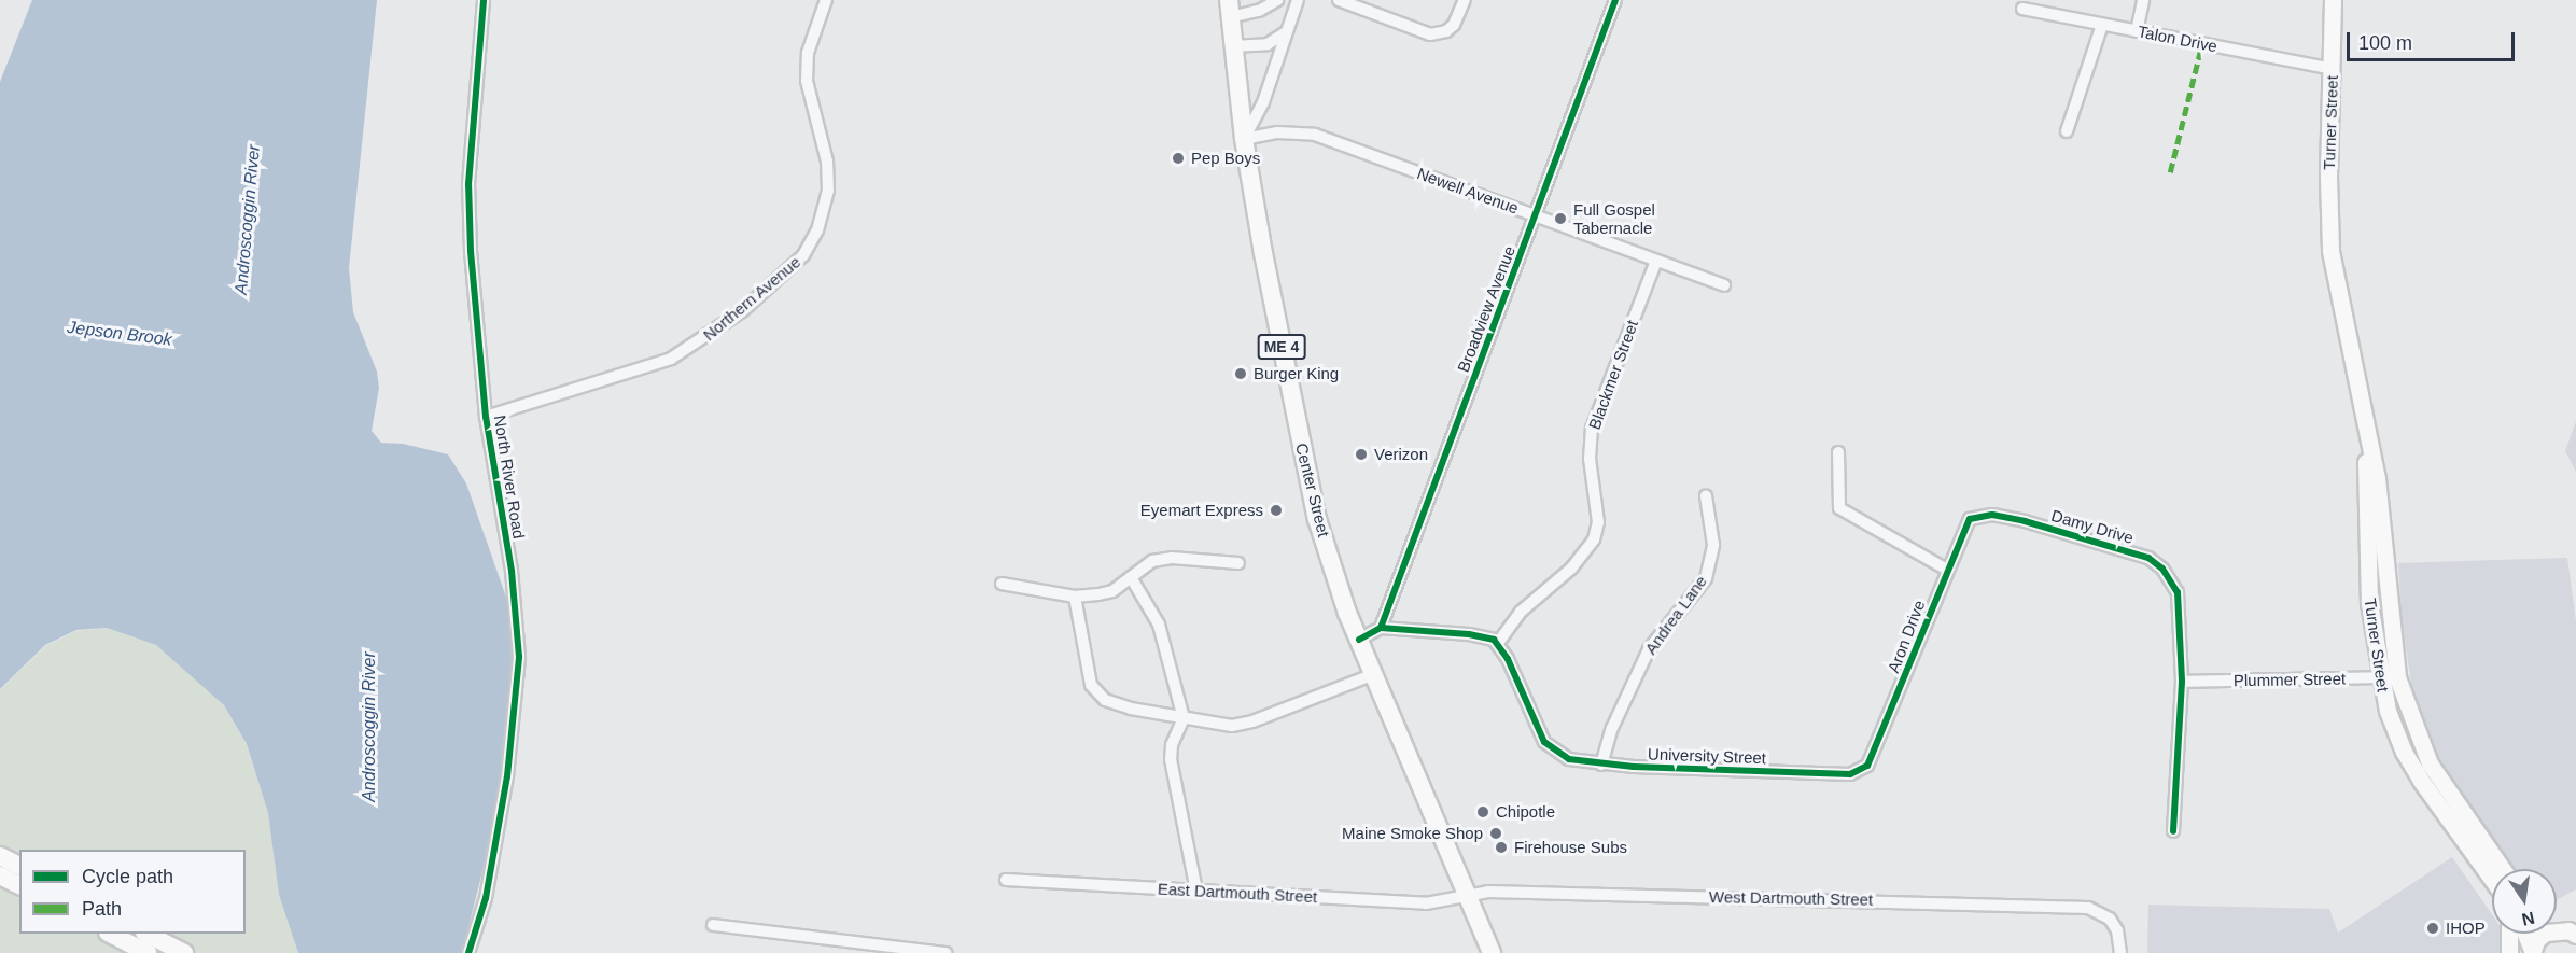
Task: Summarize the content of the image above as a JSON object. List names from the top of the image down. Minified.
{"streets":{"main road":["Turner Street","ME 4","Center Street"],"street":["Talon Drive","Newell Avenue","Northern Avenue","Broadview Avenue","Blackmer Street","North River Road","Damy Drive","Andrea Lane","Aron Drive","Plummer Street","University Street","East Dartmouth Street","West Dartmouth Street"]},"crossings":[["Talon Drive","Turner Street"],["Turner Street","Plummer Street"],["Newell Avenue","Broadview Avenue"],["Newell Avenue","Blackmer Street"],["Newell Avenue","Center Street"],["Northern Avenue","North River Road"],["Blackmer Street","University Street"],["Center Street","East Dartmouth Street"],["Center Street","West Dartmouth Street"],["Damy Drive","Aron Drive"],["Damy Drive","Plummer Street"],["Andrea Lane","University Street"],["Aron Drive","University Street"],["East Dartmouth Street","West Dartmouth Street"]],"water":["Androscoggin River","Jepson Brook"],"places":["Pep Boys","Full Gospel Tabernacle","Burger King","Verizon","Eyemart Express","Chipotle","Maine Smoke Shop","Firehouse Subs","IHOP"],"legend":["Cycle path","Path"],"scale_bar":"100 m","north":"bottom"}
